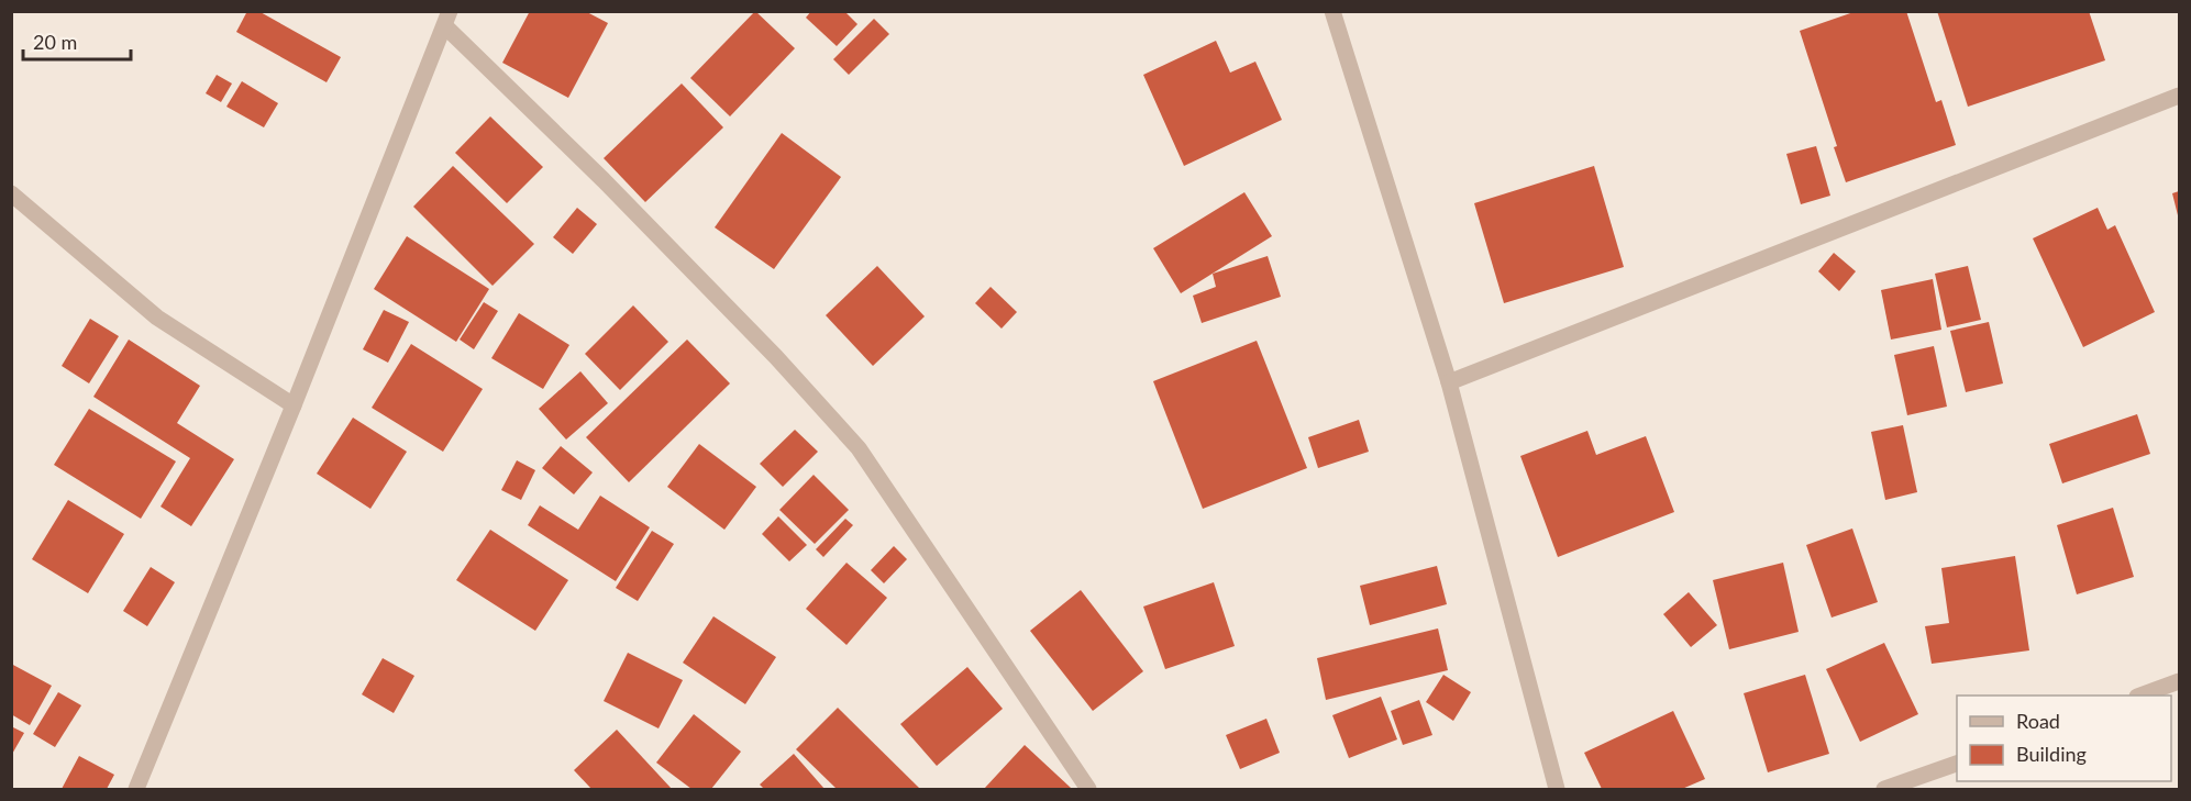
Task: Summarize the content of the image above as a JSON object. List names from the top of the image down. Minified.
{"legend":["Road","Building"],"scale_bar":"20 m"}
